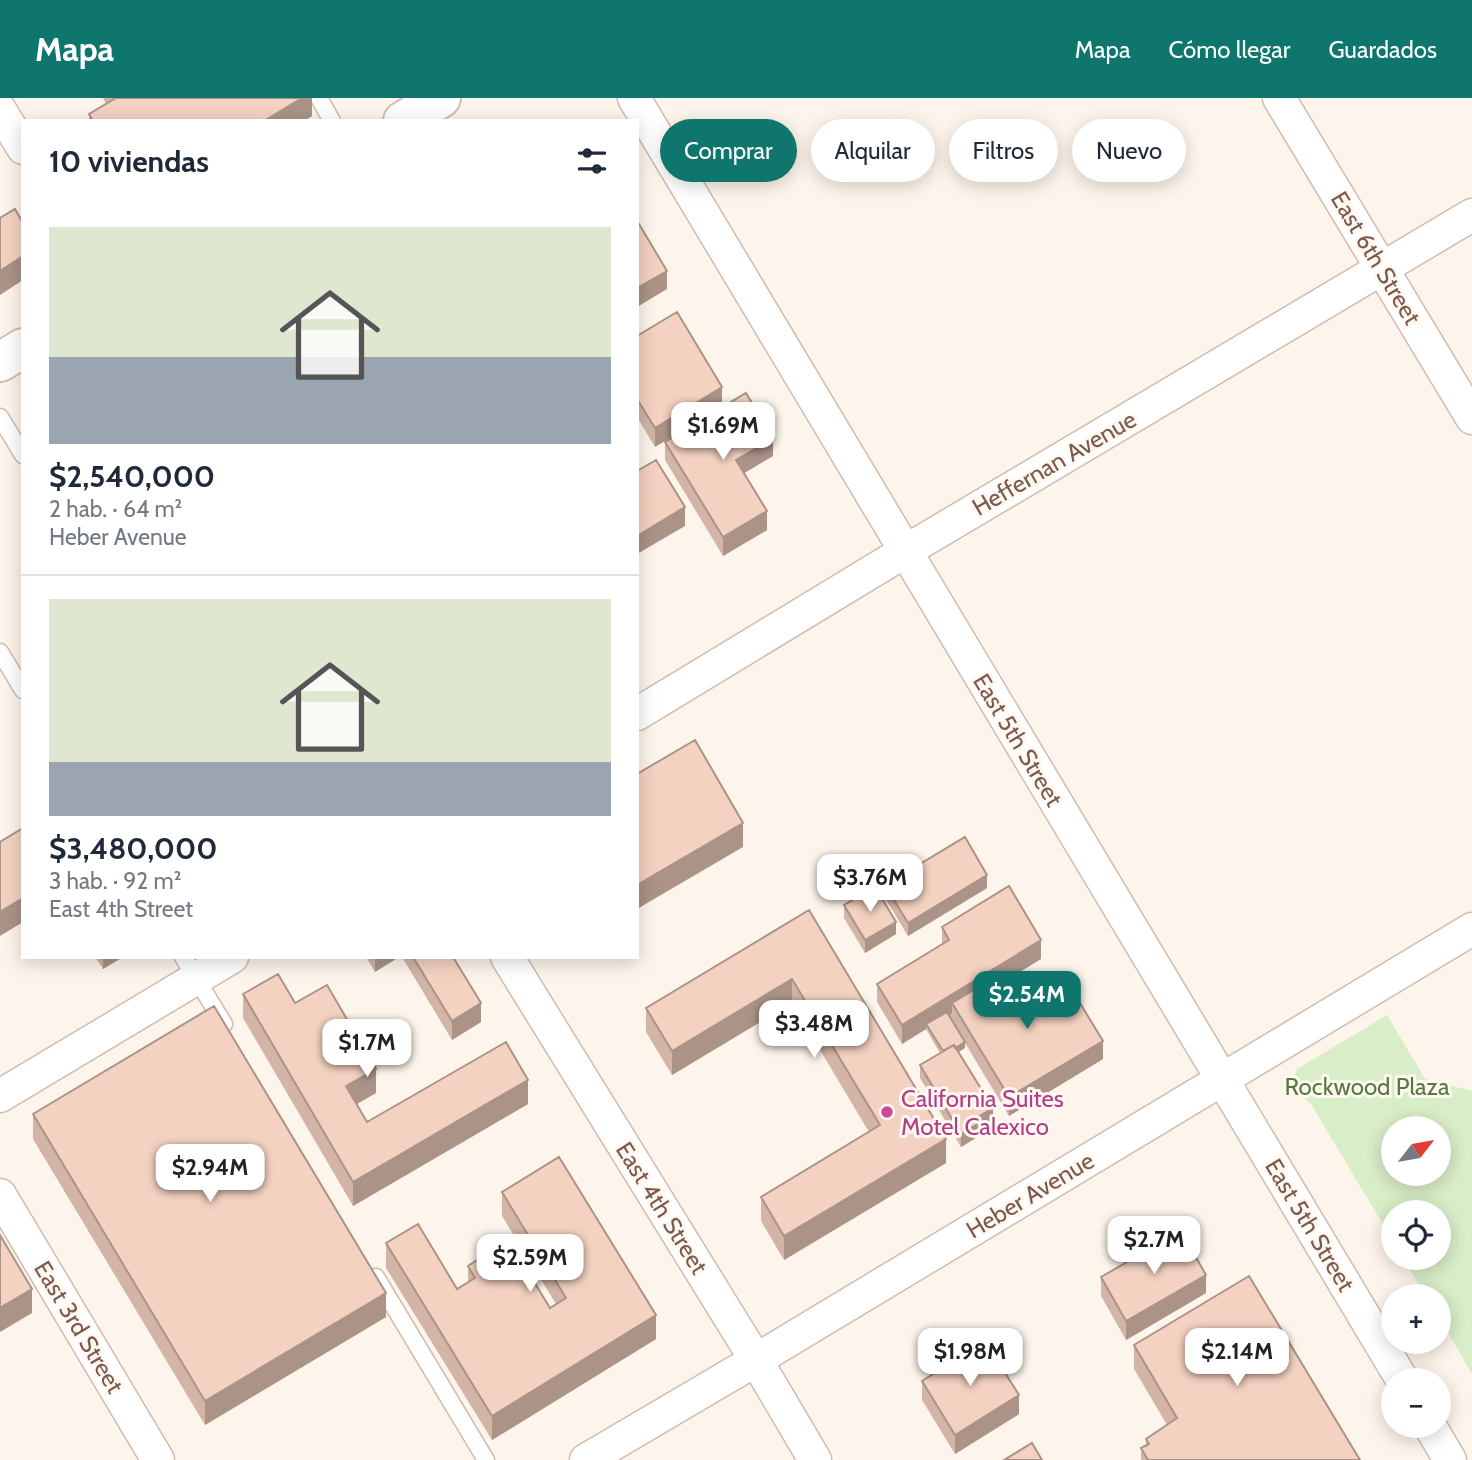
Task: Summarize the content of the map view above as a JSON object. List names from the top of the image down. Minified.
{"streets":{"street":["East 6th Street","Heffernan Avenue","East 5th Street","Heber Avenue","East 4th Street","East 3rd Street"]},"crossings":[["East 6th Street","Heffernan Avenue"],["Heffernan Avenue","East 5th Street"],["East 5th Street","Heber Avenue"],["Heber Avenue","East 4th Street"]],"parks":["Rockwood Plaza"],"places":["California Suites Motel Calexico"],"north":"top right","page":{"header":"Mapa","nav":["Mapa","Cómo llegar","Guardados"],"chip":["Comprar","Alquilar","Filtros","Nuevo"],"heading":"10 viviendas","list":[{"name":"$2,540,000","note":"2 hab. · 64 m² · Heber Avenue"},{"name":"$3,480,000","note":"3 hab. · 92 m² · East 4th Street"}],"price":["$1.69M","$3.76M","$2.54M","$3.48M","$1.7M","$2.94M","$2.7M","$2.59M","$1.98M","$2.14M"],"map_buttons":["+","−"]}}
